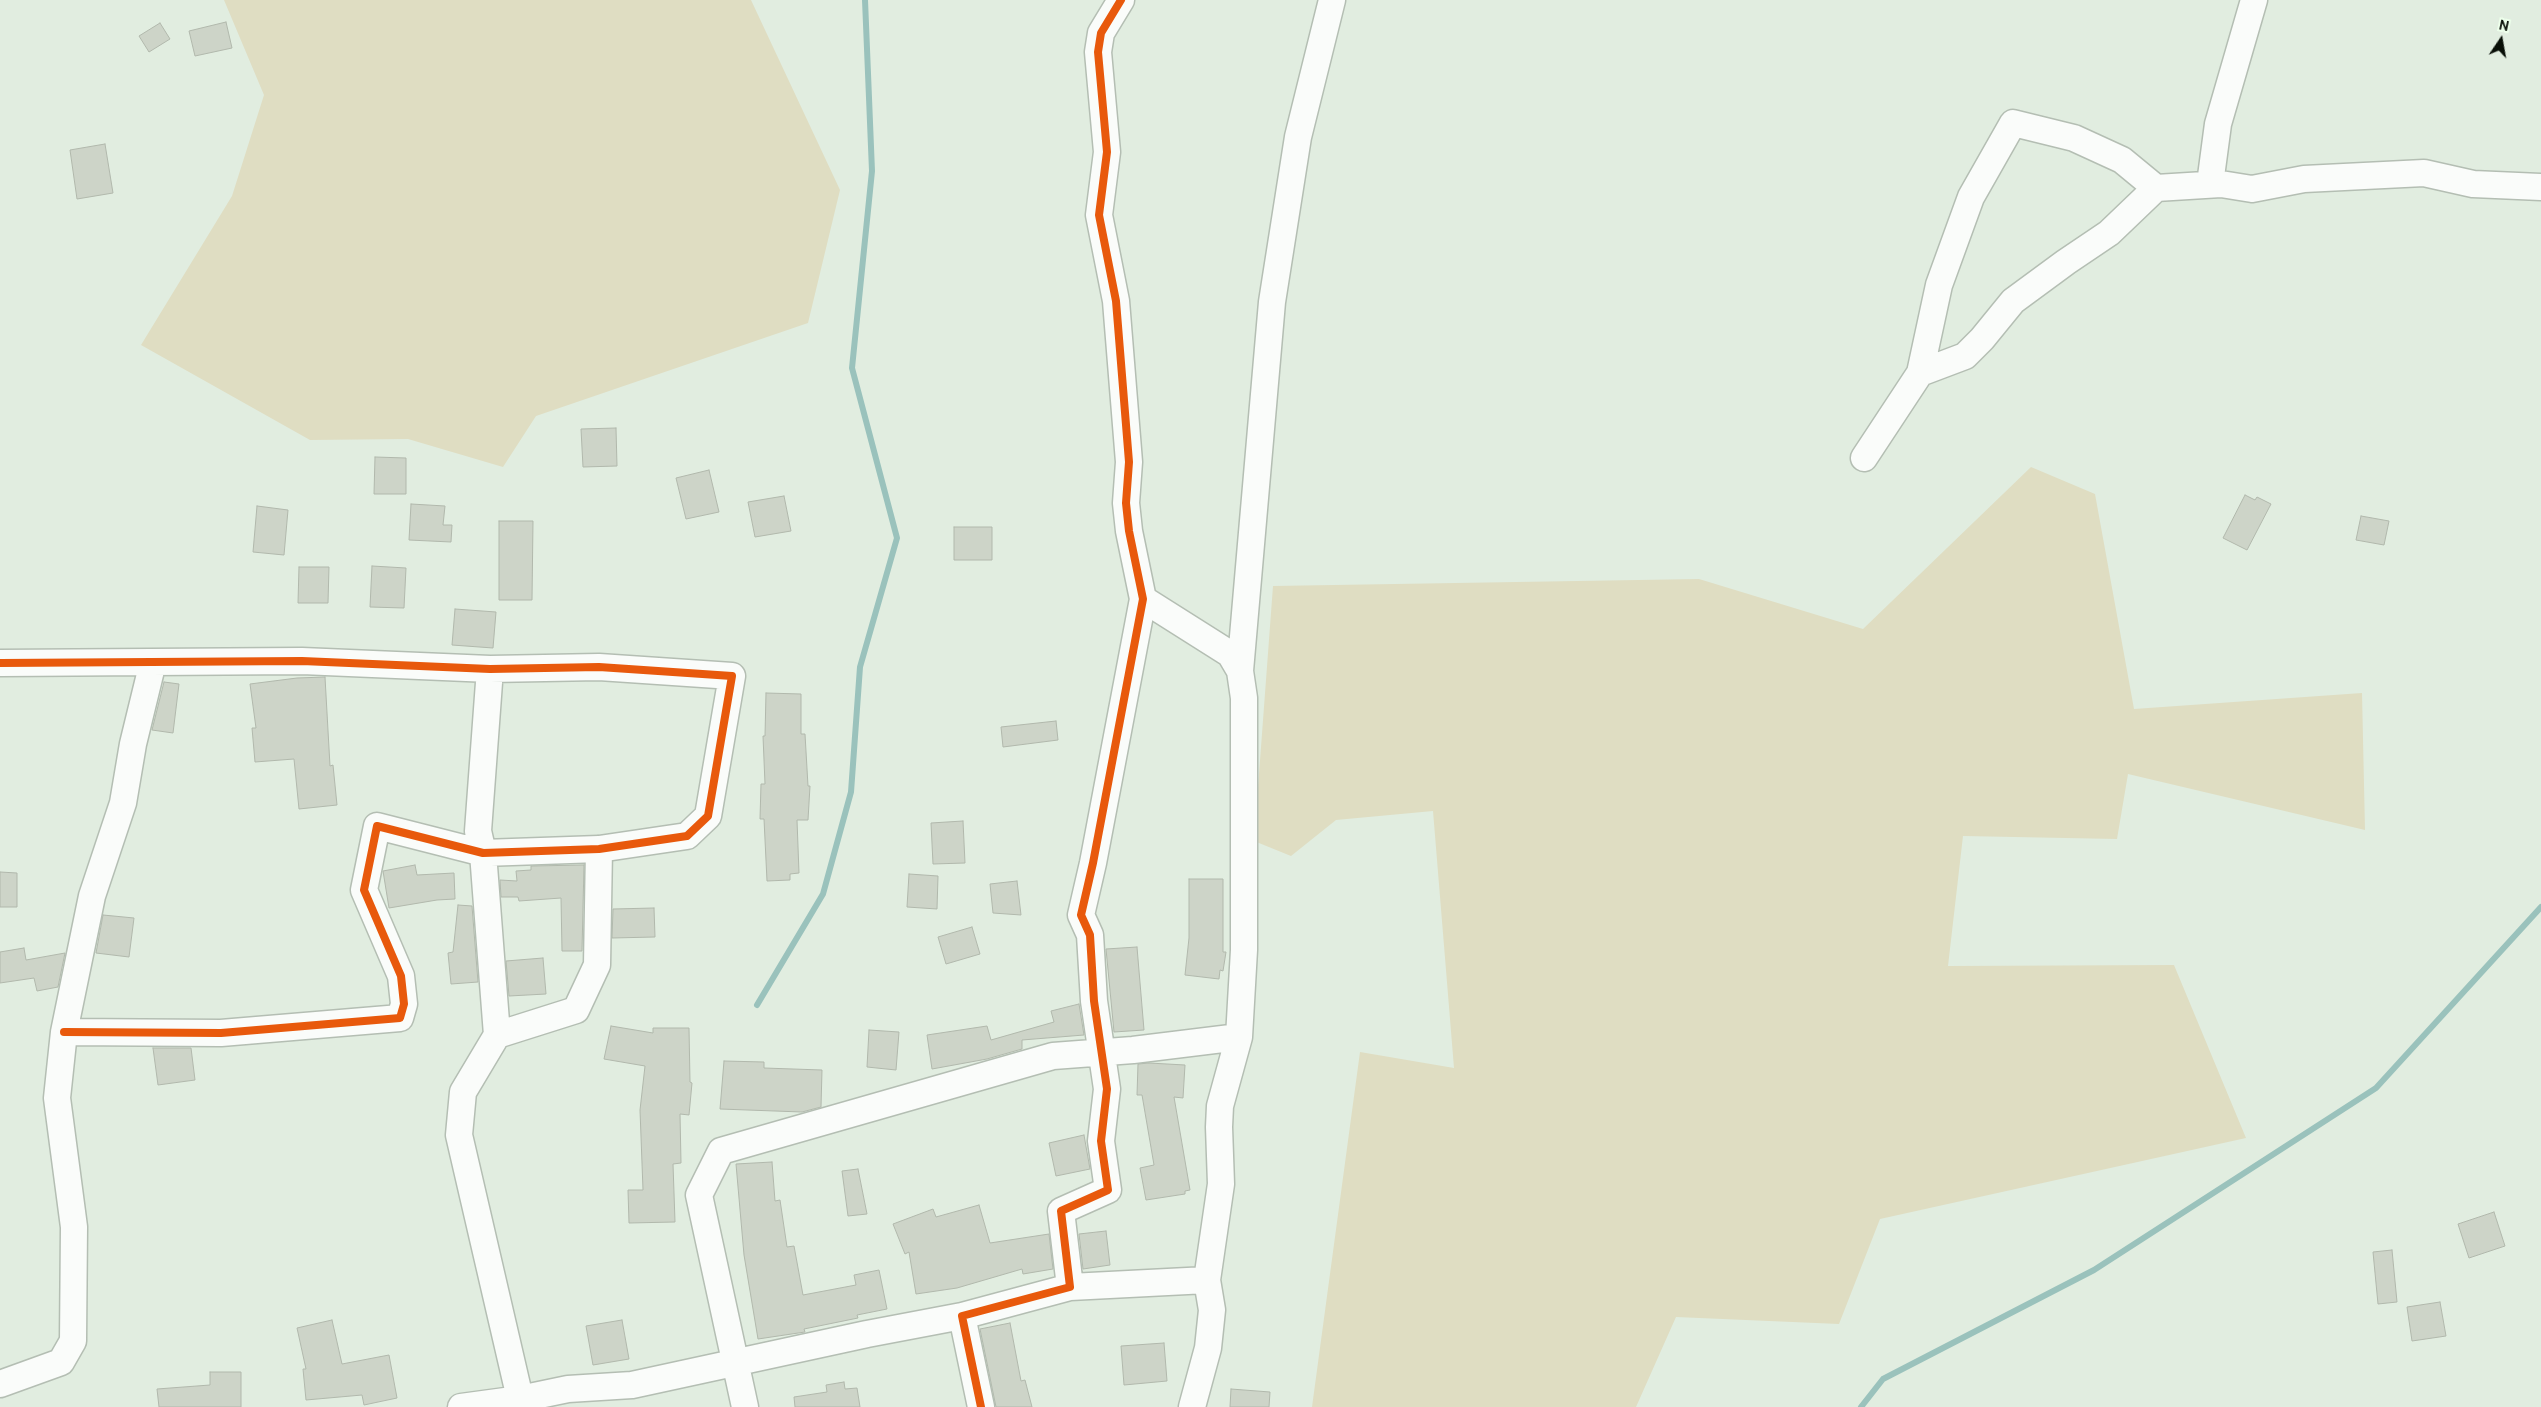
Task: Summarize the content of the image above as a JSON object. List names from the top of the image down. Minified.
{"north":"top"}
